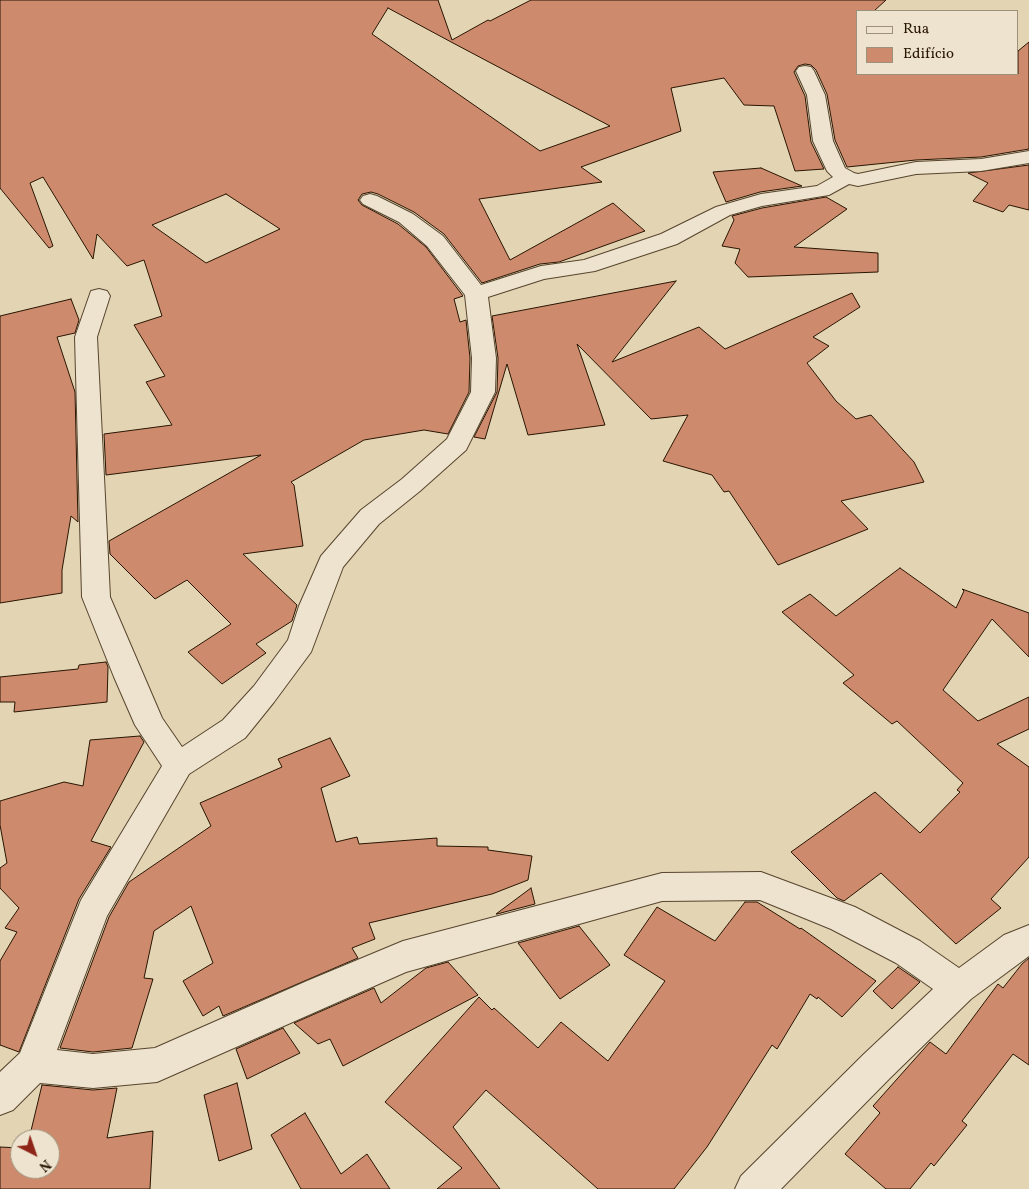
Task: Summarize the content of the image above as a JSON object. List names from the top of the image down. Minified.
{"legend":["Rua","Edifício"],"north":"bottom right"}
